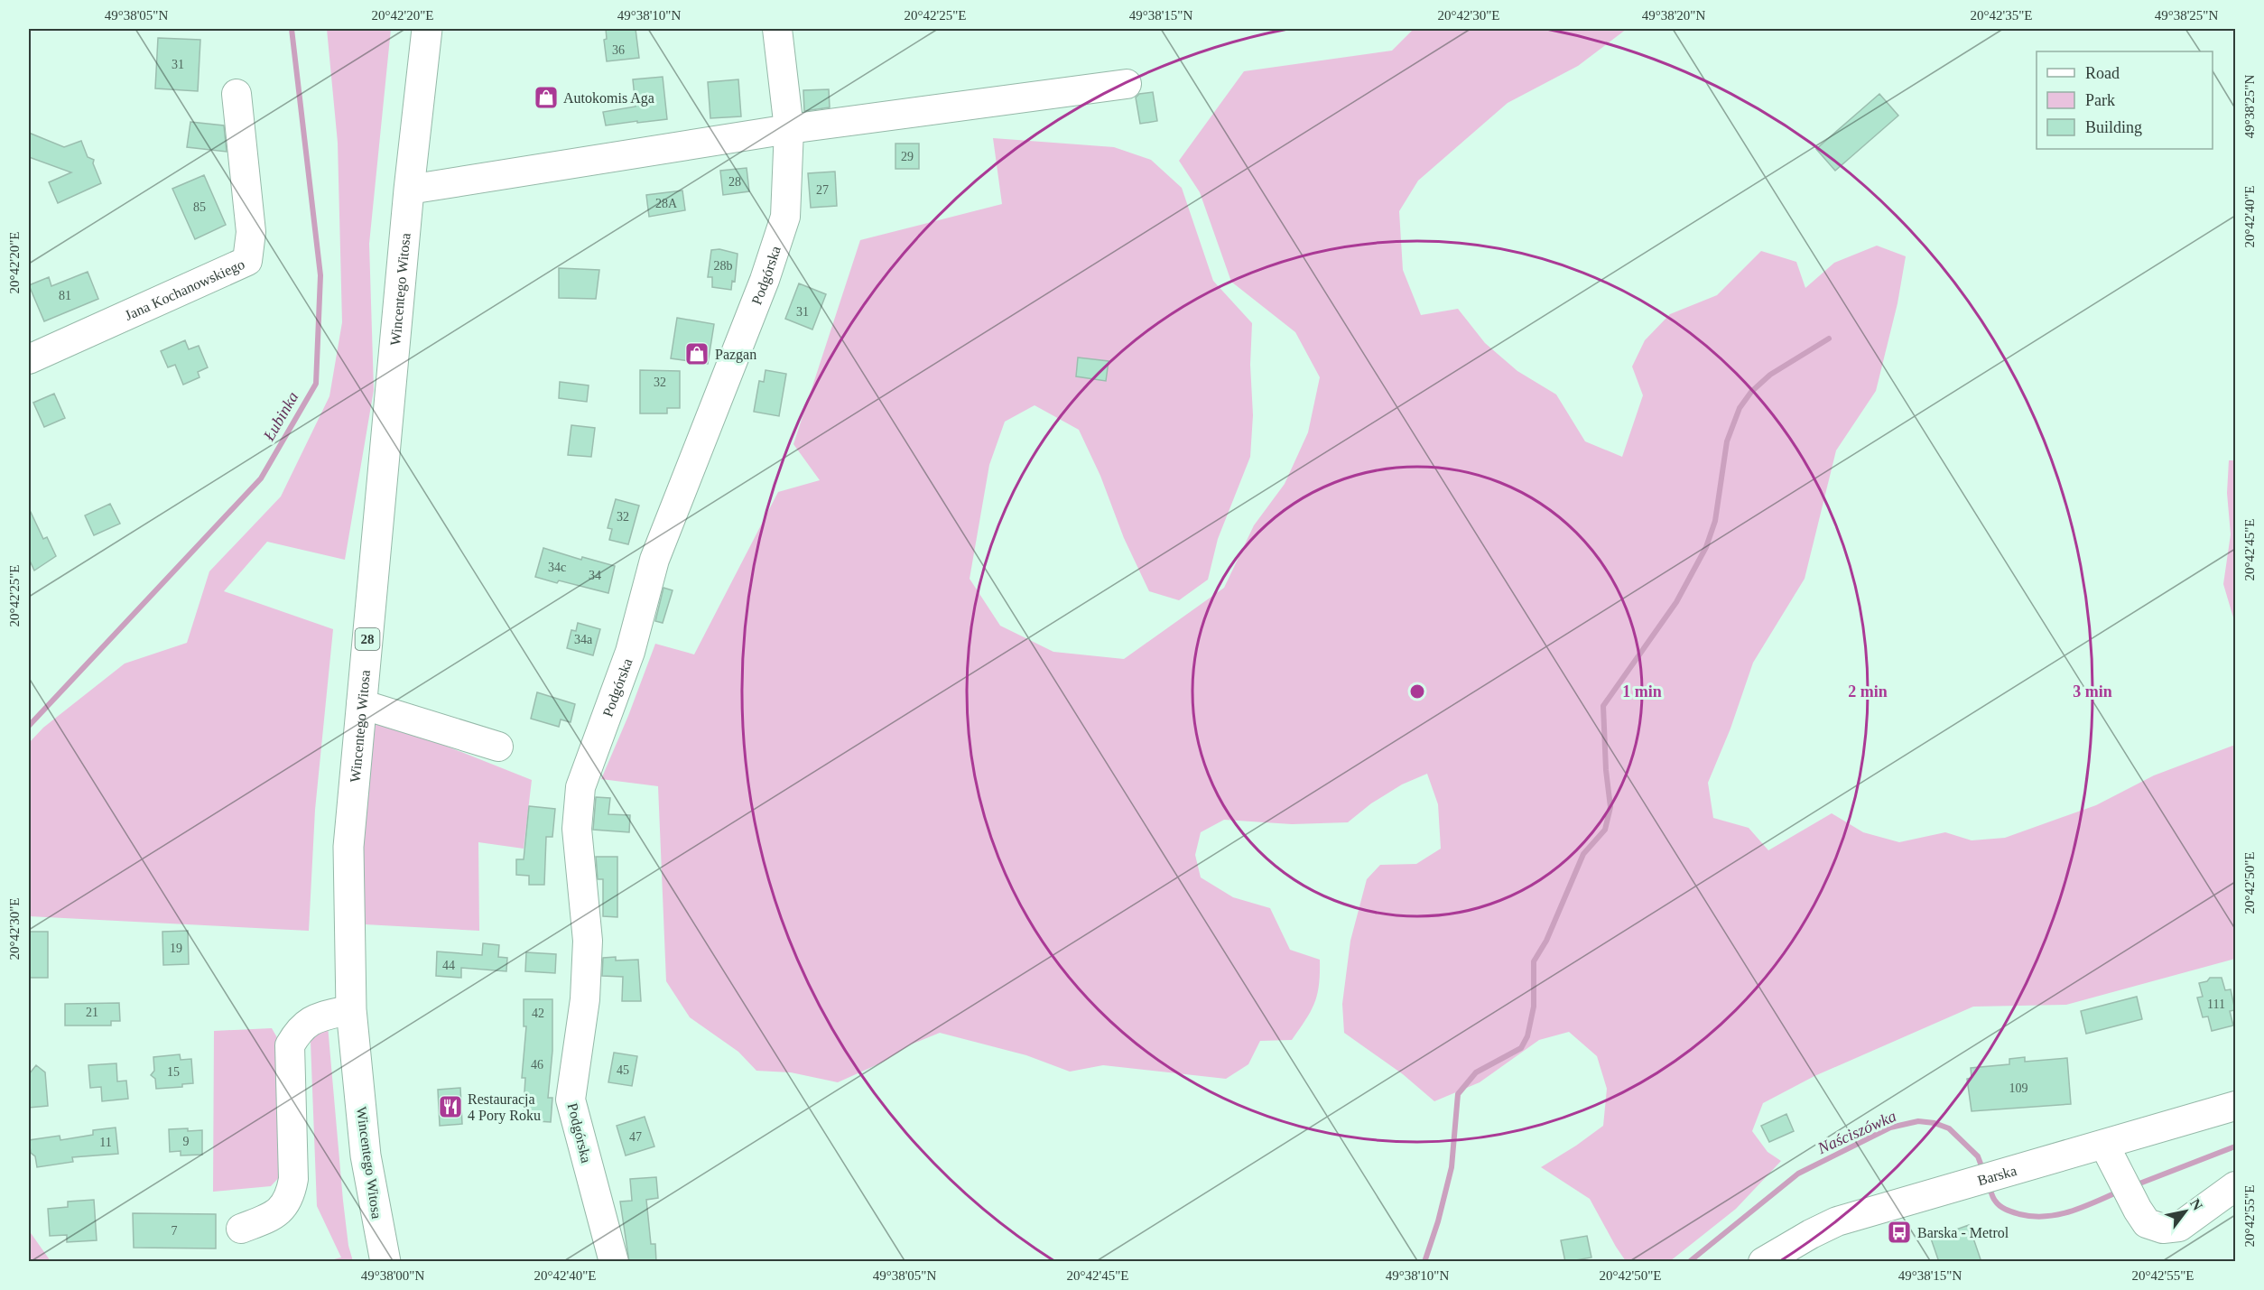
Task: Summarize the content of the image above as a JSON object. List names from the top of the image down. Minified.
{"streets":{"main road":["Wincentego Witosa","28"],"street":["Podgórska","Jana Kochanowskiego","Barska"]},"water":["Łubinka","Naściszówka"],"places":{"shop":["Autokomis Aga","Pazgan"],"restaurant":["Restauracja 4 Pory Roku"],"bus stop":["Barska - Metrol"]},"house_numbers":["36","31","29","28","27","28A","85","28b","81","31","32","32","34c","34","34a","19","44","111","21","42","46","45","15","109","47","9","11","7"],"legend":["Road","Park","Building"],"north":"top right","coordinates":["49°38'05\"N","20°42'20\"E","49°38'10\"N","20°42'25\"E","49°38'15\"N","20°42'30\"E","49°38'20\"N","20°42'35\"E","49°38'25\"N","20°42'40\"E","20°42'45\"E","20°42'50\"E","20°42'55\"E","49°38'00\"N"],"rings":["1 min","2 min","3 min"]}
